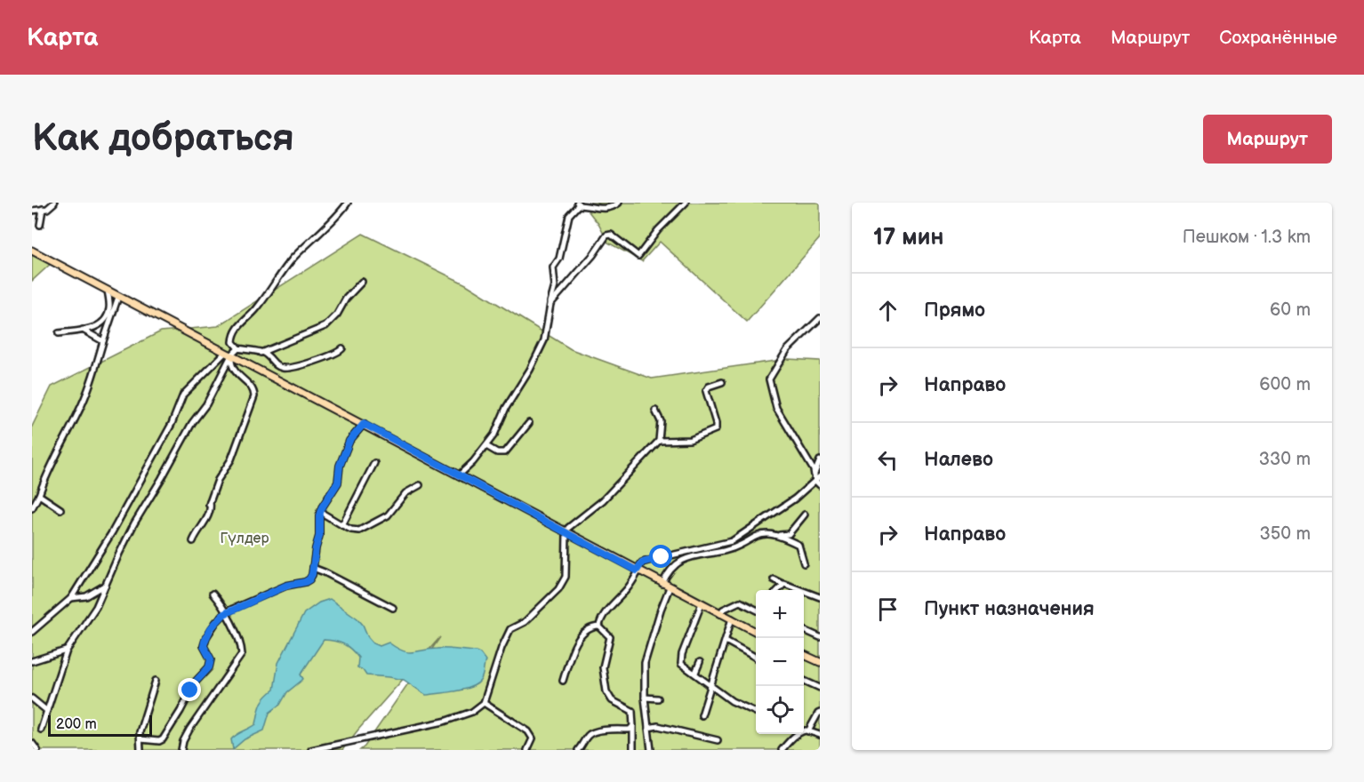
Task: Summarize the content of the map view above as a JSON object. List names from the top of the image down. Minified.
{"parks":["Гүлдер"],"scale_bar":"200 m","page":{"header":"Карта","nav":["Карта","Маршрут","Сохранённые"],"buttons":"Маршрут","title":"Как добраться","heading":["17 мин","Пешком · 1.3 km"],"list":[["Прямо","60 m"],["Направо","600 m"],["Налево","330 m"],["Направо","350 m"],"Пункт назначения"],"map_buttons":["+","−"],"scale":"200 m"}}
